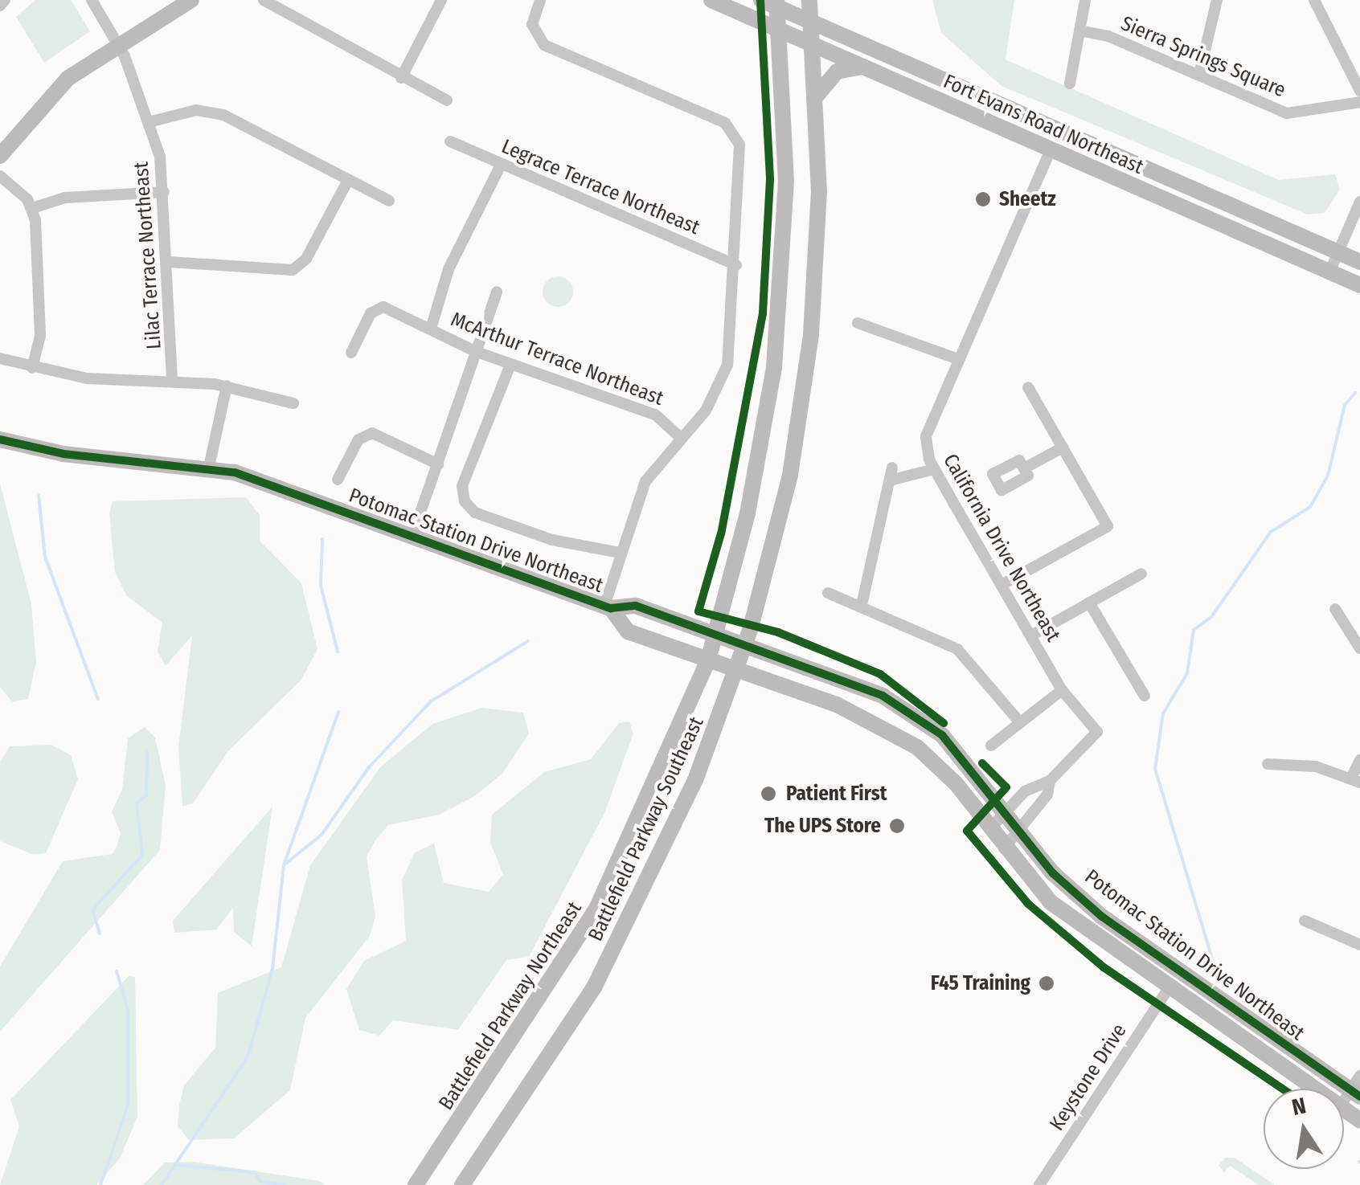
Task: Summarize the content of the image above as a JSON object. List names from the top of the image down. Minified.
{"streets":{"main road":["Fort Evans Road Northeast","Potomac Station Drive Northeast","Battlefield Parkway Southeast","Battlefield Parkway Northeast"],"street":["Sierra Springs Square","Legrace Terrace Northeast","Lilac Terrace Northeast","McArthur Terrace Northeast","California Drive Northeast","Keystone Drive"]},"crossings":[["Fort Evans Road Northeast","California Drive Northeast"],["Fort Evans Road Northeast","Battlefield Parkway Southeast"],["Fort Evans Road Northeast","Battlefield Parkway Northeast"],["Potomac Station Drive Northeast","Battlefield Parkway Southeast"],["Potomac Station Drive Northeast","Battlefield Parkway Northeast"],["Potomac Station Drive Northeast","Keystone Drive"]],"places":["Sheetz","Patient First","The UPS Store","F45 Training"],"north":"top"}
